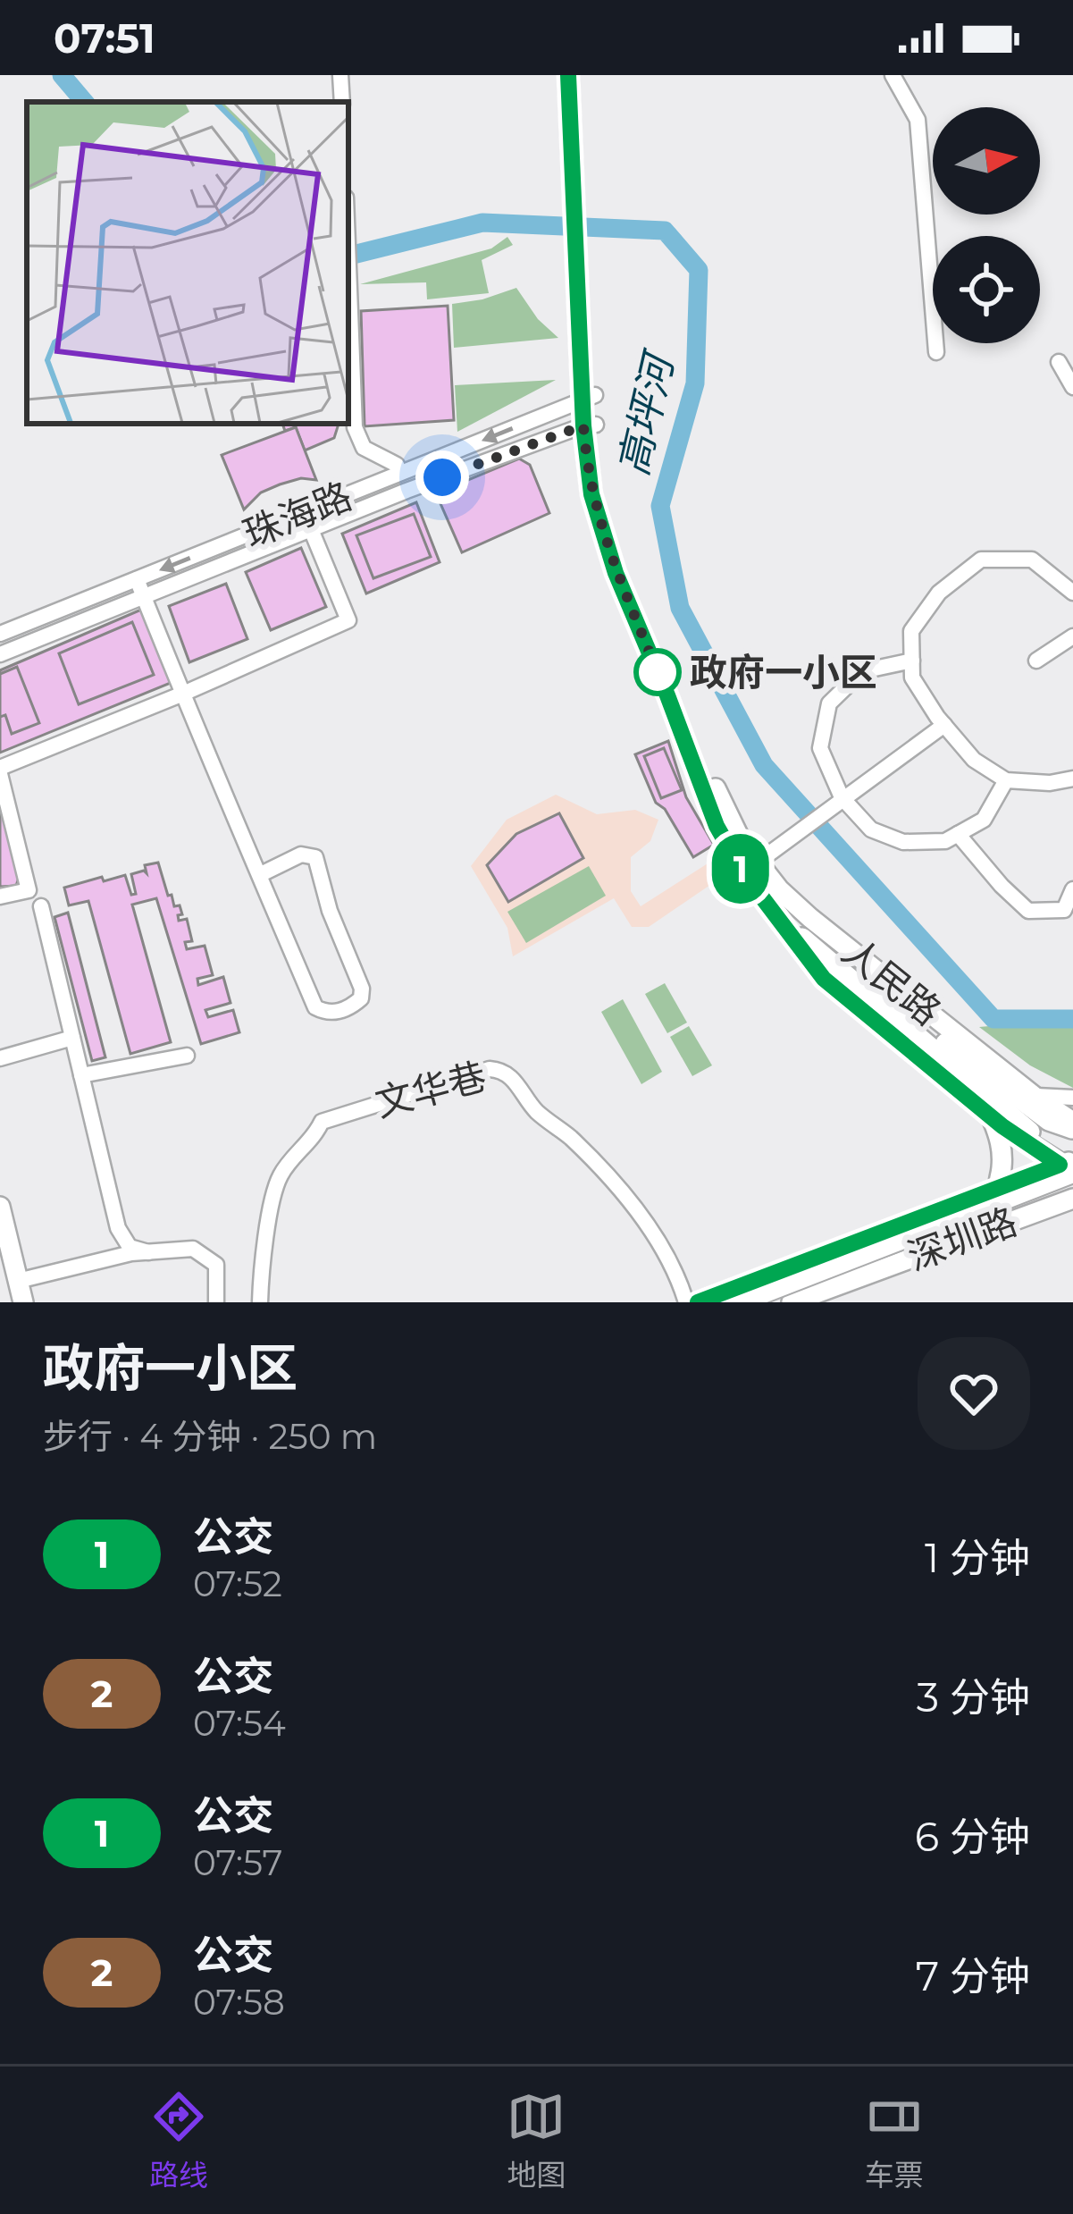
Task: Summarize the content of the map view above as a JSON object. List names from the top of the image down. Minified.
{"streets":{"main road":["人民路","深圳路"],"street":["珠海路","文华巷"]},"crossings":[["珠海路","人民路"],["人民路","深圳路"]],"water":["高坪河"],"places":["政府一小区"],"lines":["bus line 1"],"north":"right","page":{"status":"07:51","on_map":"1","heading":["政府一小区","步行 · 4 分钟 · 250 m"],"list":[{"mark":"1","name":"公交","note":"07:52","value":"1 分钟"},{"mark":"2","name":"公交","note":"07:54","value":"3 分钟"},{"mark":"1","name":"公交","note":"07:57","value":"6 分钟"},{"mark":"2","name":"公交","note":"07:58","value":"7 分钟"}],"tabs":["路线","地图","车票"]}}
